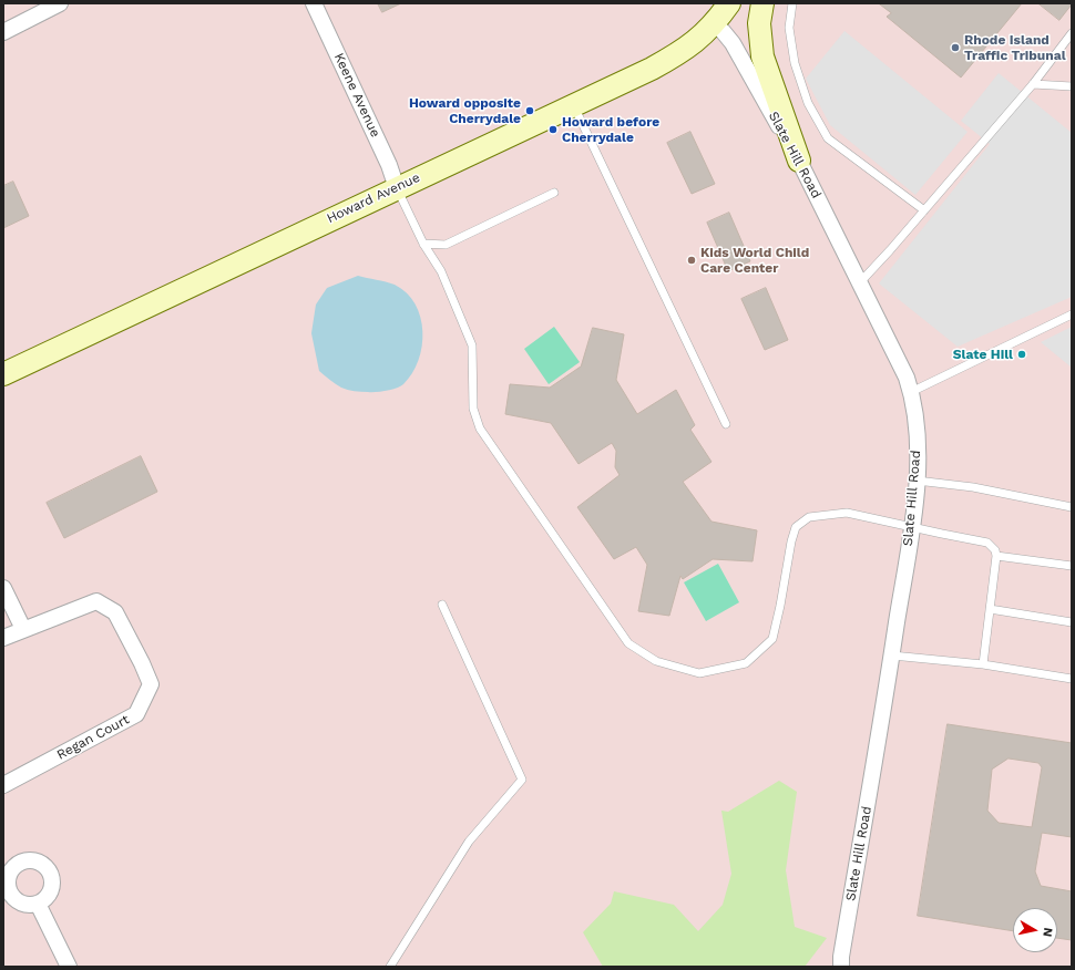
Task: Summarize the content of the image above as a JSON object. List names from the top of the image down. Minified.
{"streets":{"street":["Keene Avenue","Slate Hill Road","Howard Avenue","Regan Court"]},"crossings":[["Keene Avenue","Howard Avenue"],["Slate Hill Road","Howard Avenue"]],"places":["Rhode Island Traffic Tribunal","Howard opposite Cherrydale","Howard before Cherrydale","Kids World Child Care Center","Slate Hill"],"north":"right"}
